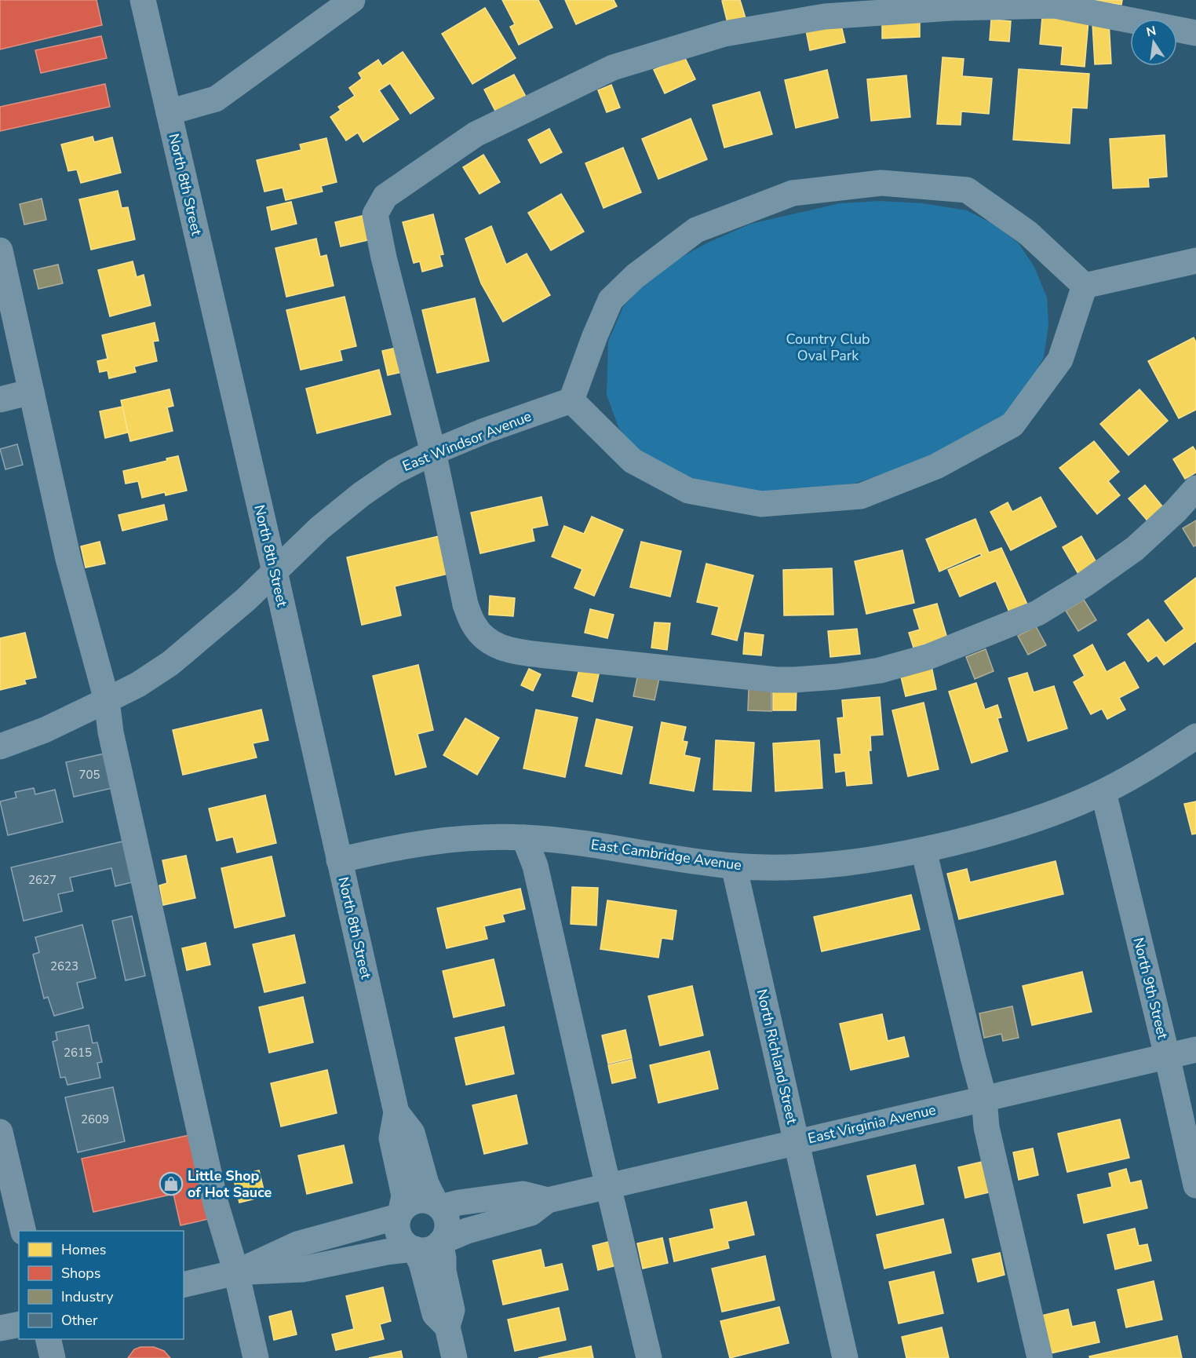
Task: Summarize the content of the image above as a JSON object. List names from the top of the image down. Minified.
{"streets":{"street":["North 8th Street","East Windsor Avenue","East Cambridge Avenue","North 9th Street","North Richland Street","East Virginia Avenue"]},"crossings":[["North 8th Street","East Windsor Avenue"],["North 8th Street","East Cambridge Avenue"],["North 8th Street","East Virginia Avenue"],["East Cambridge Avenue","North 9th Street"],["East Cambridge Avenue","North Richland Street"],["North 9th Street","East Virginia Avenue"],["North Richland Street","East Virginia Avenue"]],"parks":["Country Club Oval Park"],"places":{"shop":["Little Shop of Hot Sauce"]},"house_numbers":["705","2627","2623","2615","2609"],"legend":["Homes","Shops","Industry","Other"],"north":"top"}
